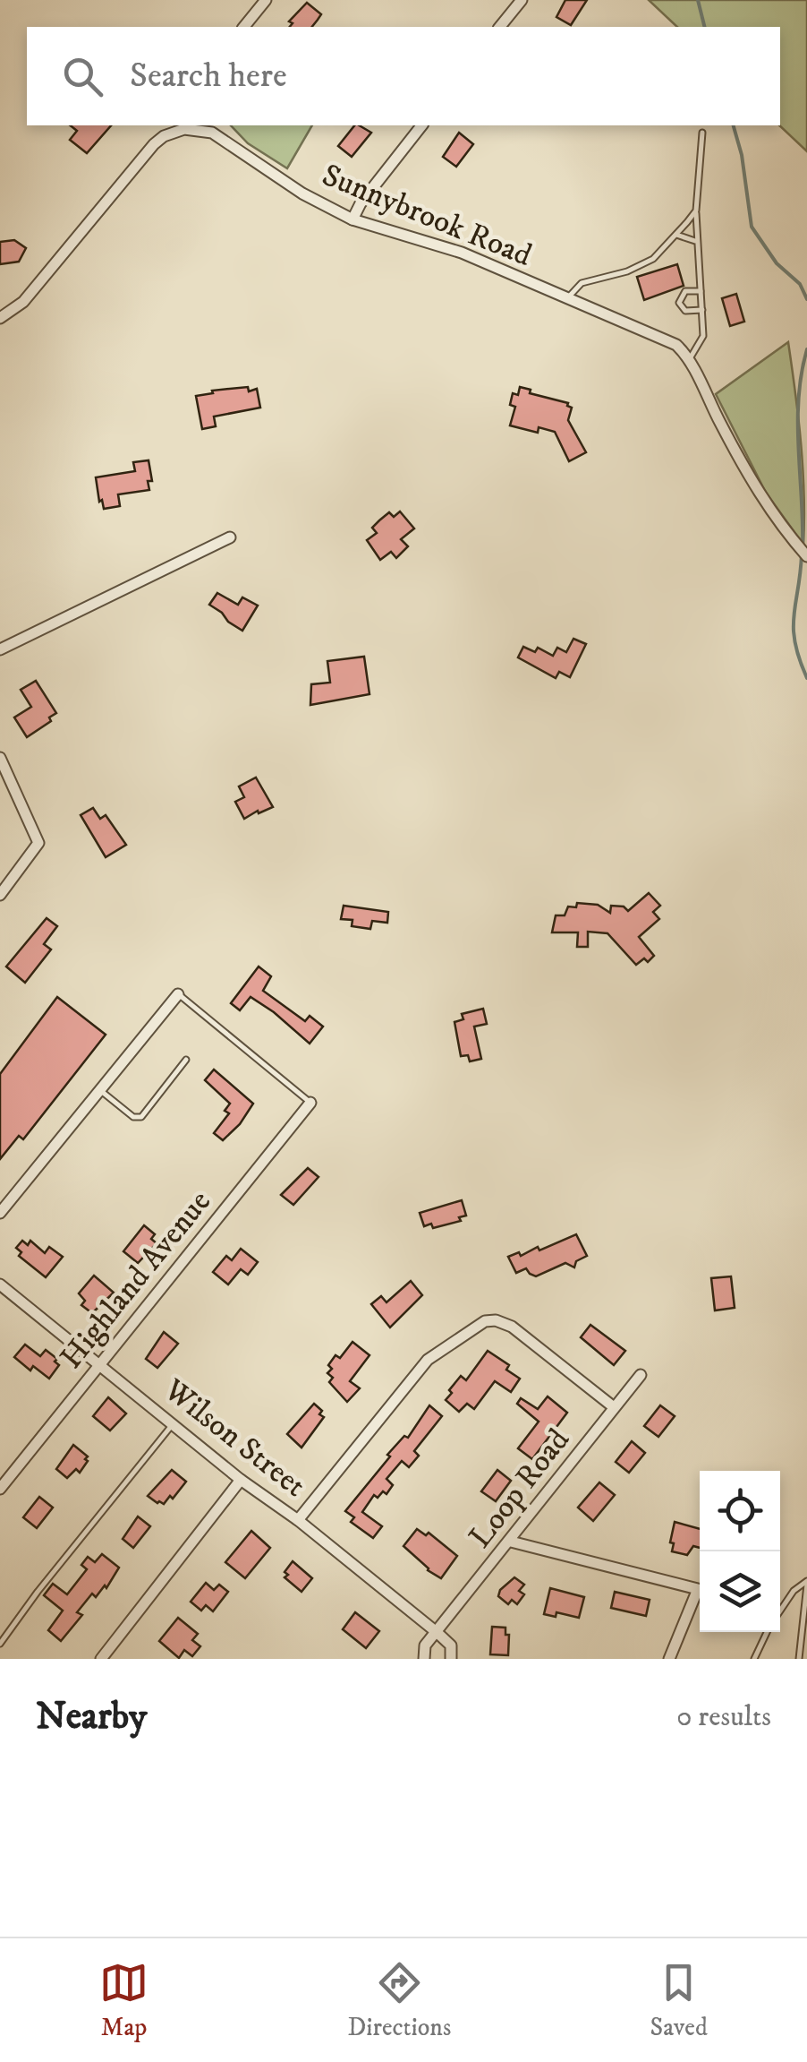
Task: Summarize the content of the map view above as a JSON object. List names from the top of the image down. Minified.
{"streets":{"street":["Sunnybrook Road","Highland Avenue","Wilson Street","Loop Road"]},"crossings":[["Highland Avenue","Wilson Street"],["Wilson Street","Loop Road"]],"page":{"search":"Search here","heading":["Nearby","0 results"],"nav":["Map","Directions","Saved"]}}
